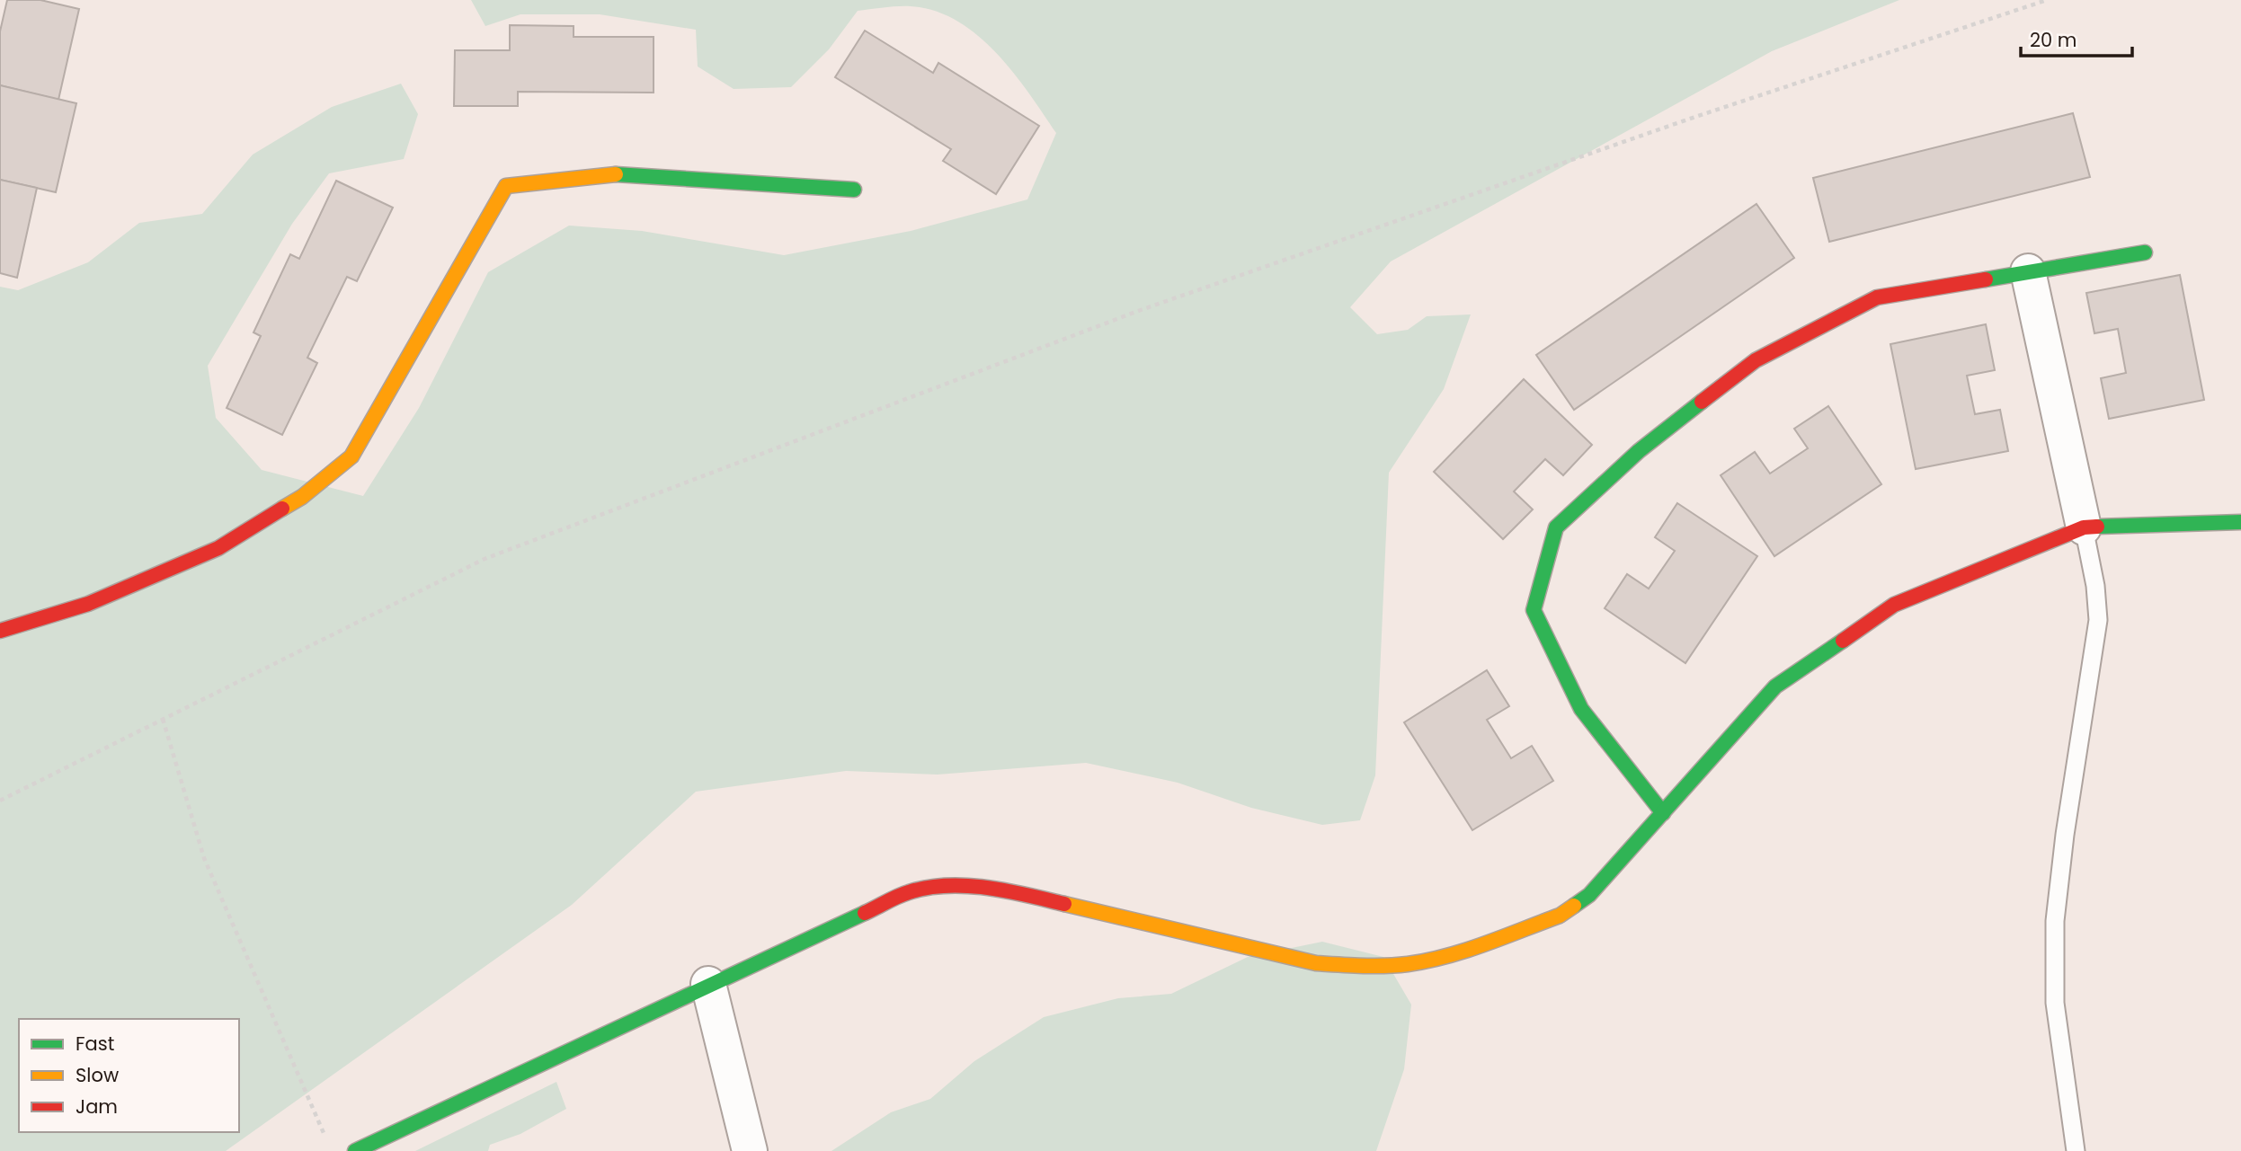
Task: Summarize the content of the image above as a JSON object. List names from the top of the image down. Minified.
{"legend":["Fast","Slow","Jam"],"scale_bar":"20 m"}
